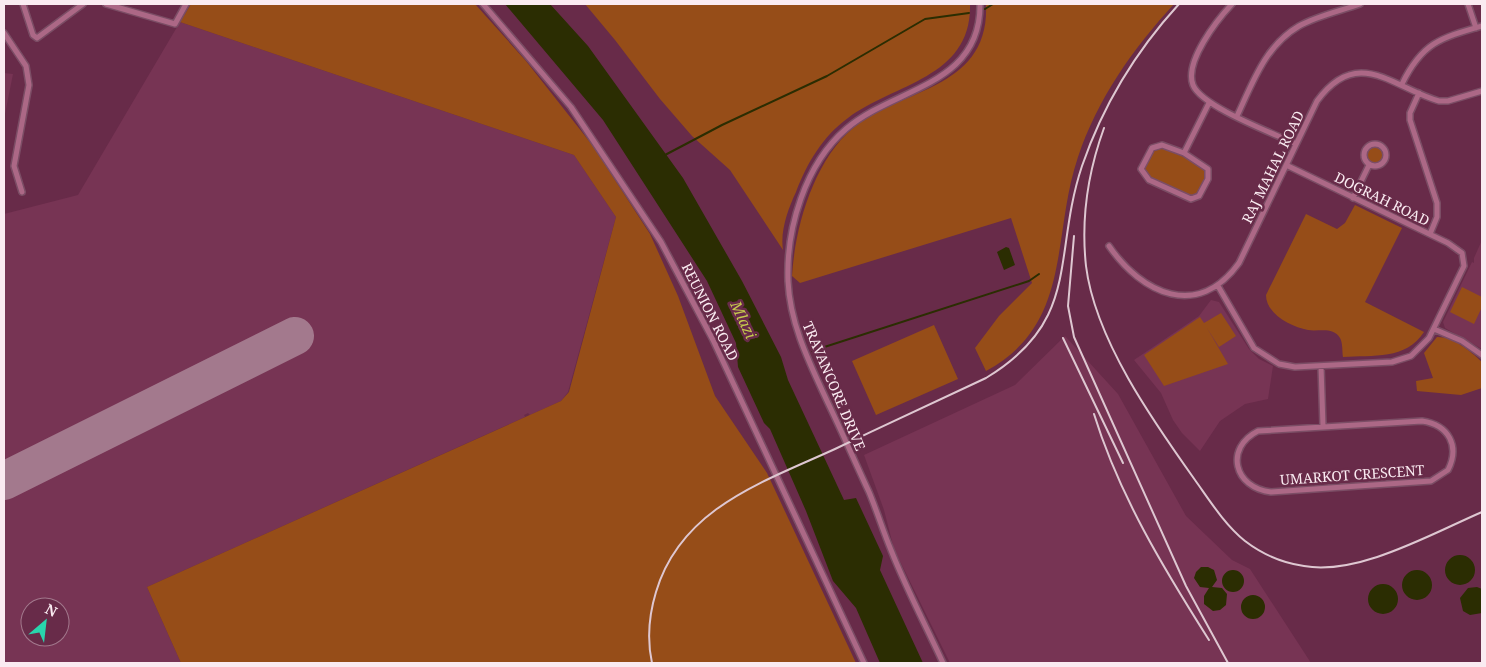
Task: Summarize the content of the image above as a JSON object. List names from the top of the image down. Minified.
{"streets":{"street":["RAJ MAHAL ROAD","DOGRAH ROAD","REUNION ROAD","TRAVANCORE DRIVE","UMARKOT CRESCENT"]},"crossings":[["RAJ MAHAL ROAD","DOGRAH ROAD"]],"water":["Mlazi"],"north":"top right"}
